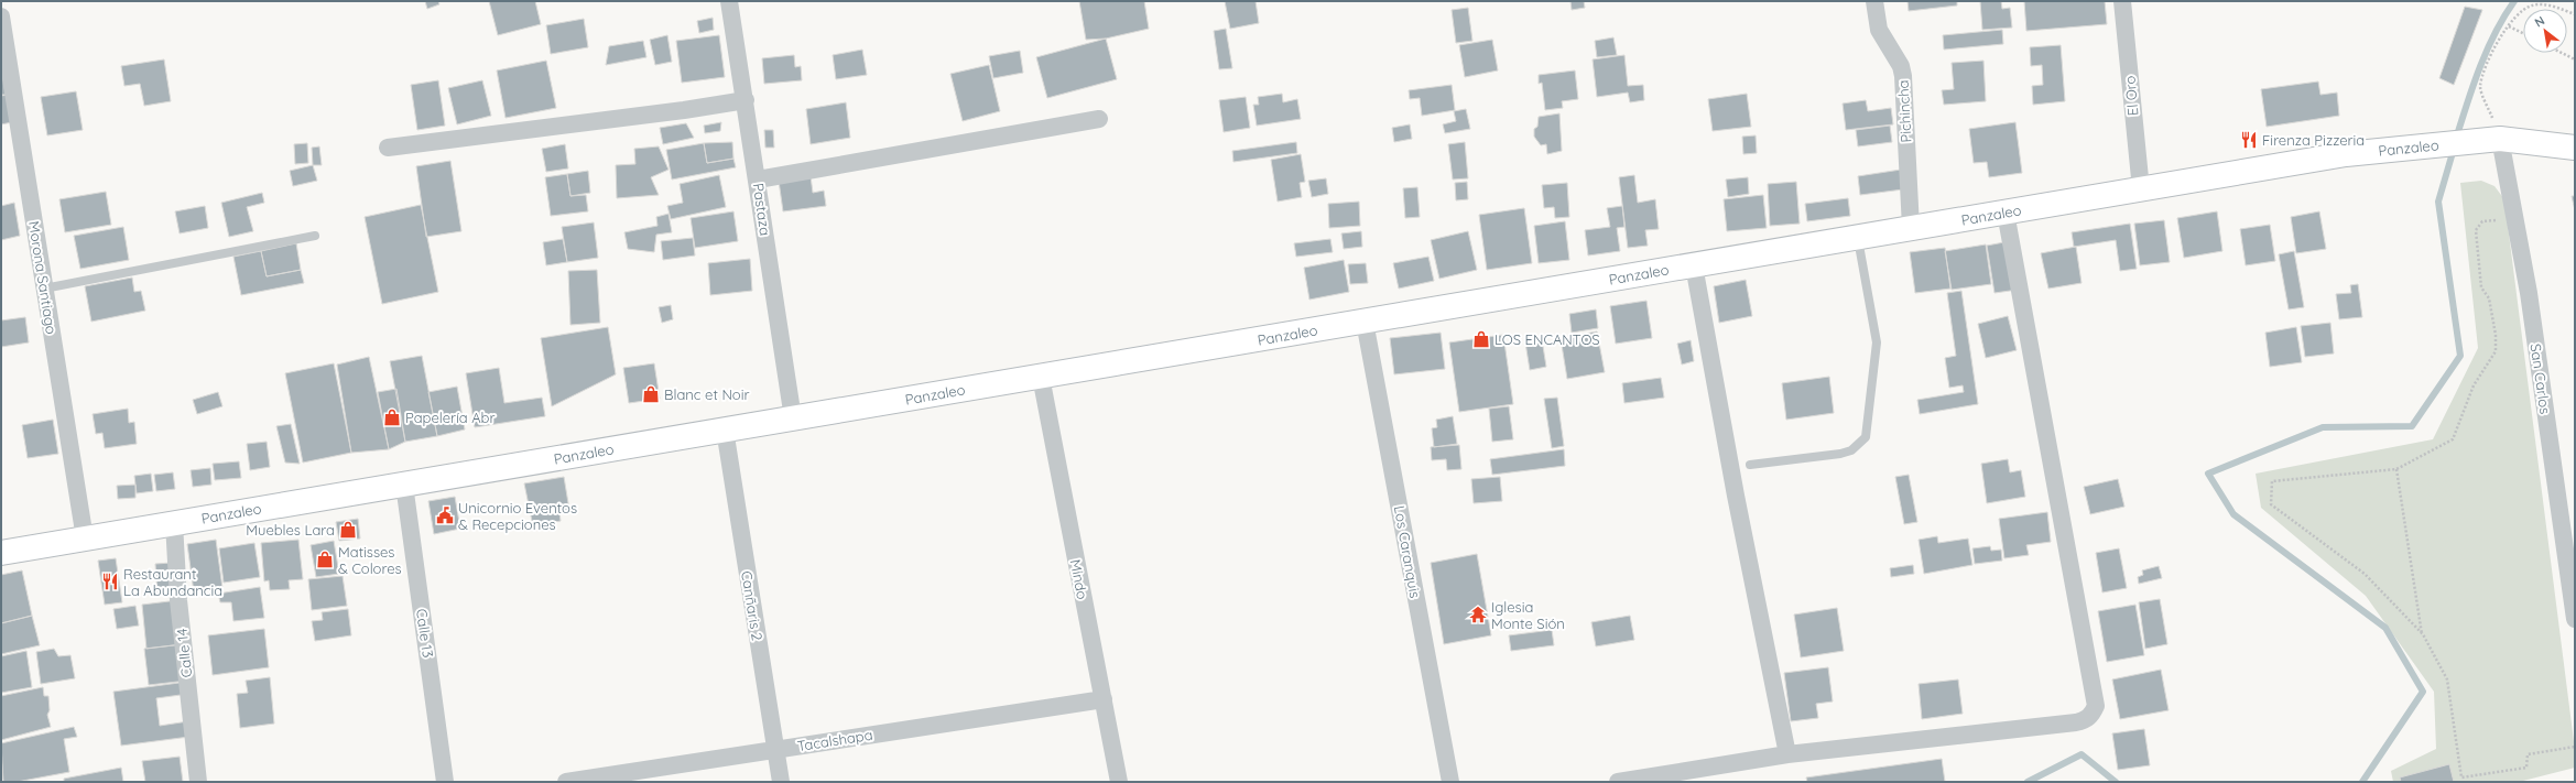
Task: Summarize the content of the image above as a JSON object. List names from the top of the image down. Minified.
{"streets":{"street":["El Oro","Pichincha","Panzaleo","Pastaza","Morona Santiago","San Carlos","Los Caranquis","Mindo","Canñaris 2","Calle 13","Calle 14","Tacalshapa"]},"crossings":[["El Oro","Panzaleo"],["Pichincha","Panzaleo"],["Panzaleo","Pastaza"],["Panzaleo","Morona Santiago"],["Panzaleo","San Carlos"],["Panzaleo","Los Caranquis"],["Panzaleo","Mindo"],["Panzaleo","Canñaris 2"],["Panzaleo","Calle 13"],["Panzaleo","Calle 14"],["Mindo","Tacalshapa"],["Canñaris 2","Tacalshapa"]],"places":{"restaurant":["Firenza Pizzeria","Restaurant La Abundancia"],"shop":["LOS ENCANTOS","Blanc et Noir","Papelería Abr","Muebles Lara","Matisses & Colores"],"public building":["Unicornio Eventos & Recepciones"],"temple":["Iglesia Monte Sión"]},"north":"top left"}
